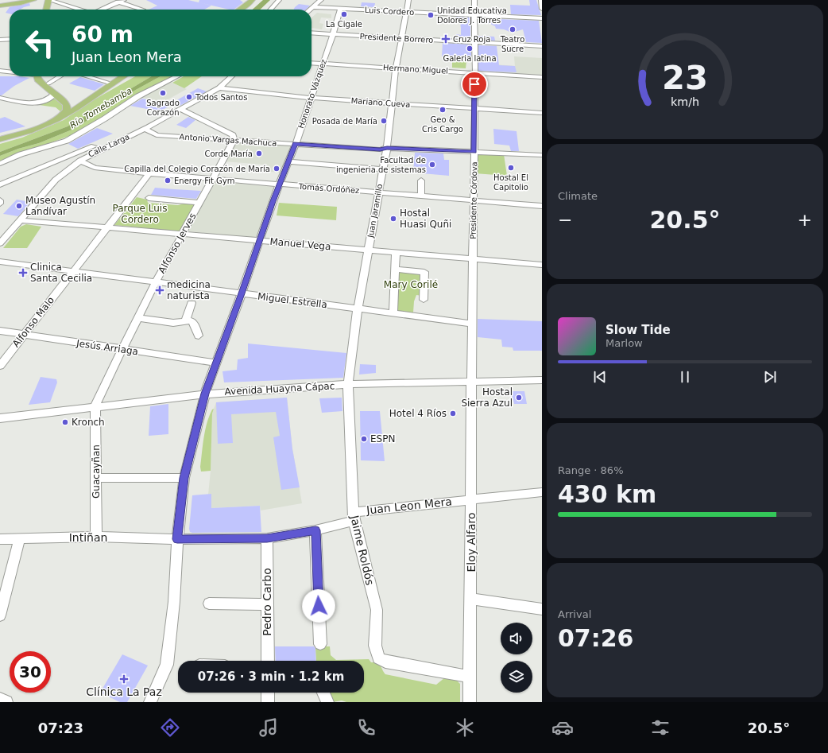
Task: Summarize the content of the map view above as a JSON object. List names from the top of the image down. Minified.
{"streets":{"street":["Luis Cordero","Presidente Borrero","Hermano Miguel","Honorato Vázquez","Mariano Cueva","Antonio Vargas Machuca","Calle Larga","Tomás Ordóñez","Presidente Córdova","Juan Jaramillo","Alfonso Jerves","Manuel Vega","Miguel Estrella","Alfonso Malo","Jesús Arriaga","Avenida Huayna Cápac","Guacayñan","Juan Leon Mera","Intiñan","Eloy Alfaro","Jaime Roldós","Pedro Carbo"]},"crossings":[["Luis Cordero","Honorato Vázquez"],["Luis Cordero","Presidente Córdova"],["Luis Cordero","Juan Jaramillo"],["Presidente Borrero","Honorato Vázquez"],["Presidente Borrero","Presidente Córdova"],["Presidente Borrero","Juan Jaramillo"],["Hermano Miguel","Honorato Vázquez"],["Hermano Miguel","Presidente Córdova"],["Hermano Miguel","Juan Jaramillo"],["Honorato Vázquez","Mariano Cueva"],["Honorato Vázquez","Antonio Vargas Machuca"],["Honorato Vázquez","Tomás Ordóñez"],["Honorato Vázquez","Manuel Vega"],["Honorato Vázquez","Miguel Estrella"],["Honorato Vázquez","Jesús Arriaga"],["Honorato Vázquez","Avenida Huayna Cápac"],["Honorato Vázquez","Juan Leon Mera"],["Honorato Vázquez","Intiñan"],["Mariano Cueva","Calle Larga"],["Mariano Cueva","Presidente Córdova"],["Mariano Cueva","Juan Jaramillo"],["Antonio Vargas Machuca","Calle Larga"],["Antonio Vargas Machuca","Presidente Córdova"],["Antonio Vargas Machuca","Juan Jaramillo"],["Antonio Vargas Machuca","Alfonso Jerves"],["Calle Larga","Tomás Ordóñez"],["Calle Larga","Manuel Vega"],["Tomás Ordóñez","Presidente Córdova"],["Tomás Ordóñez","Juan Jaramillo"],["Tomás Ordóñez","Alfonso Jerves"],["Tomás Ordóñez","Alfonso Malo"],["Presidente Córdova","Manuel Vega"],["Presidente Córdova","Miguel Estrella"],["Presidente Córdova","Avenida Huayna Cápac"],["Presidente Córdova","Eloy Alfaro"],["Juan Jaramillo","Manuel Vega"],["Juan Jaramillo","Miguel Estrella"],["Juan Jaramillo","Avenida Huayna Cápac"],["Juan Jaramillo","Jaime Roldós"],["Alfonso Jerves","Manuel Vega"],["Alfonso Jerves","Miguel Estrella"],["Alfonso Jerves","Jesús Arriaga"],["Alfonso Jerves","Avenida Huayna Cápac"],["Alfonso Jerves","Guacayñan"],["Manuel Vega","Alfonso Malo"],["Miguel Estrella","Alfonso Malo"],["Alfonso Malo","Jesús Arriaga"],["Avenida Huayna Cápac","Guacayñan"],["Avenida Huayna Cápac","Eloy Alfaro"],["Avenida Huayna Cápac","Jaime Roldós"],["Guacayñan","Intiñan"],["Juan Leon Mera","Intiñan"],["Juan Leon Mera","Eloy Alfaro"],["Juan Leon Mera","Jaime Roldós"],["Juan Leon Mera","Pedro Carbo"],["Eloy Alfaro","Jaime Roldós"]],"water":["Río Tomebamba"],"parks":["Parque Luis Cordero","Mary Corilé"],"places":{"other":["La Cigale","Unidad Educativa Dolores J. Torres","Teatro Sucre","Galeria latina","Sagrado Corazón","Todos Santos","Geo & Cris Cargo","Posada de María","Corde María","Facultad de ingenieria de sistemas","Hostal El Capitolio","Capilla del Colegio Corazón de María","Energy Fit Gym","Museo Agustín Landívar","Hostal Huasi Quñi","Hostal Sierra Azul","Hotel 4 Ríos","Kronch","ESPN"],"health":["Cruz Roja","Clinica Santa Cecilia","medicina naturista","Clínica La Paz"]},"page":{"turn":["60 m","Juan Leon Mera"],"tile":["Climate",["Range · 86%","430 km"],["Arrival","07:26"]],"heat":["−","20.5°","+"],"song":["Slow Tide","Marlow"],"limit":"30","trip":"07:26 · 3 min · 1.2 km","tabs":["07:23","20.5°"],"gauge":["23","km/h"]}}
